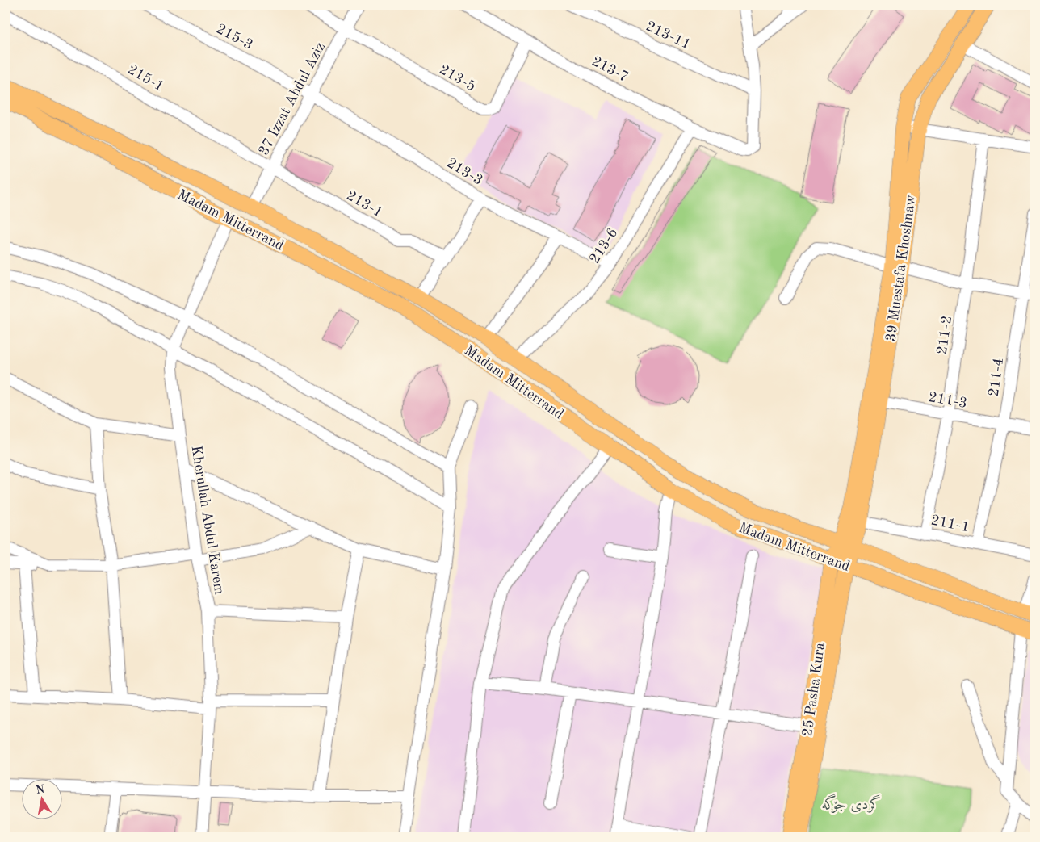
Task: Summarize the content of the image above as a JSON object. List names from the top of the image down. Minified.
{"streets":{"main road":["Madam Mitterrand","39 Muestafa Khoshnaw","25 Pasha Kura"],"street":["213-11","215-3","213-7","215-1","213-5","37 Izzat Abdul Aziz","213-3","213-1","213-6","211-2","211-4","211-3","Kherullah Abdul Karem","211-1"]},"crossings":[["213-11","213-7"],["215-3","37 Izzat Abdul Aziz"],["215-3","213-3"],["213-7","213-5"],["213-7","213-6"],["215-1","37 Izzat Abdul Aziz"],["215-1","213-1"],["213-5","37 Izzat Abdul Aziz"],["37 Izzat Abdul Aziz","213-3"],["37 Izzat Abdul Aziz","213-1"],["37 Izzat Abdul Aziz","Madam Mitterrand"],["213-3","213-6"],["Madam Mitterrand","213-6"],["Madam Mitterrand","39 Muestafa Khoshnaw"],["Madam Mitterrand","Kherullah Abdul Karem"],["Madam Mitterrand","25 Pasha Kura"],["39 Muestafa Khoshnaw","211-3"],["39 Muestafa Khoshnaw","211-1"],["39 Muestafa Khoshnaw","25 Pasha Kura"],["211-2","211-3"],["211-2","211-1"],["211-4","211-3"],["211-4","211-1"]],"parks":["گردی جۆگە"],"north":"top"}
